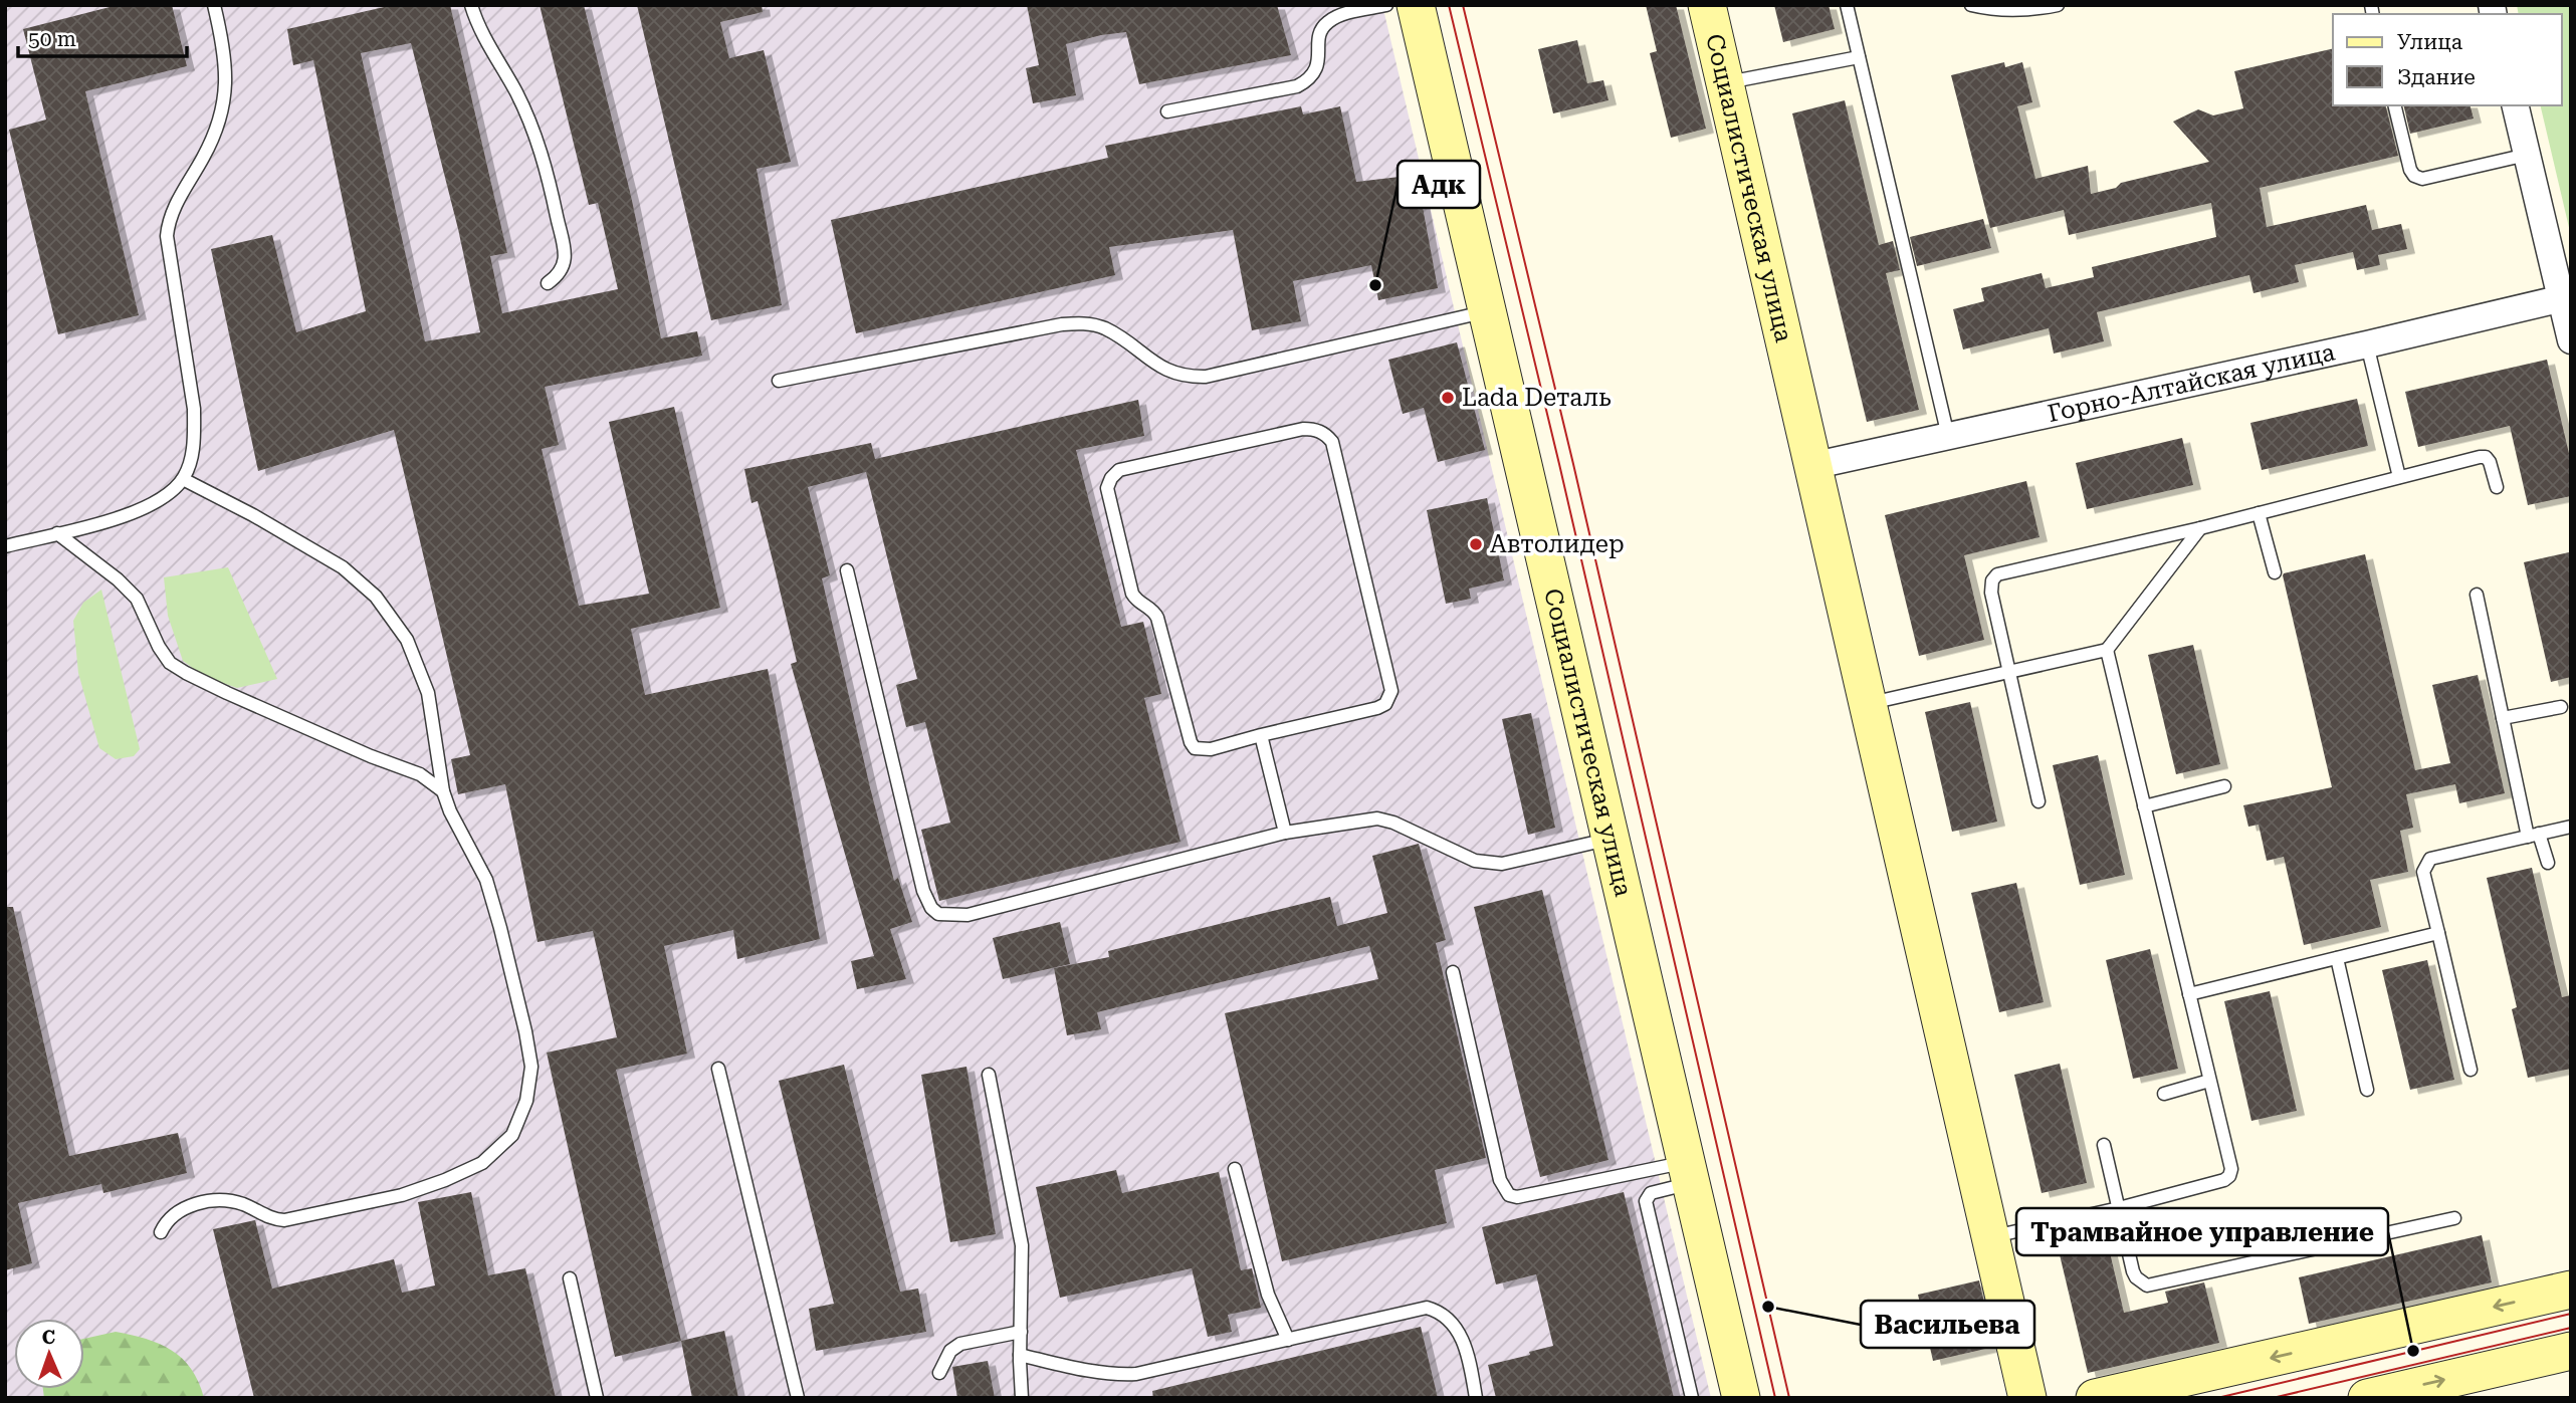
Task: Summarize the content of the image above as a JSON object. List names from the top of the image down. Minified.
{"streets":{"main road":["Социалистическая улица"],"street":["Горно-Алтайская улица"]},"crossings":[["Социалистическая улица","Горно-Алтайская улица"]],"places":["Адк","Lada Dеталь","Автолидер","Васильева","Трамвайное управление"],"legend":["Улица","Здание"],"scale_bar":"50 m","north":"top"}
